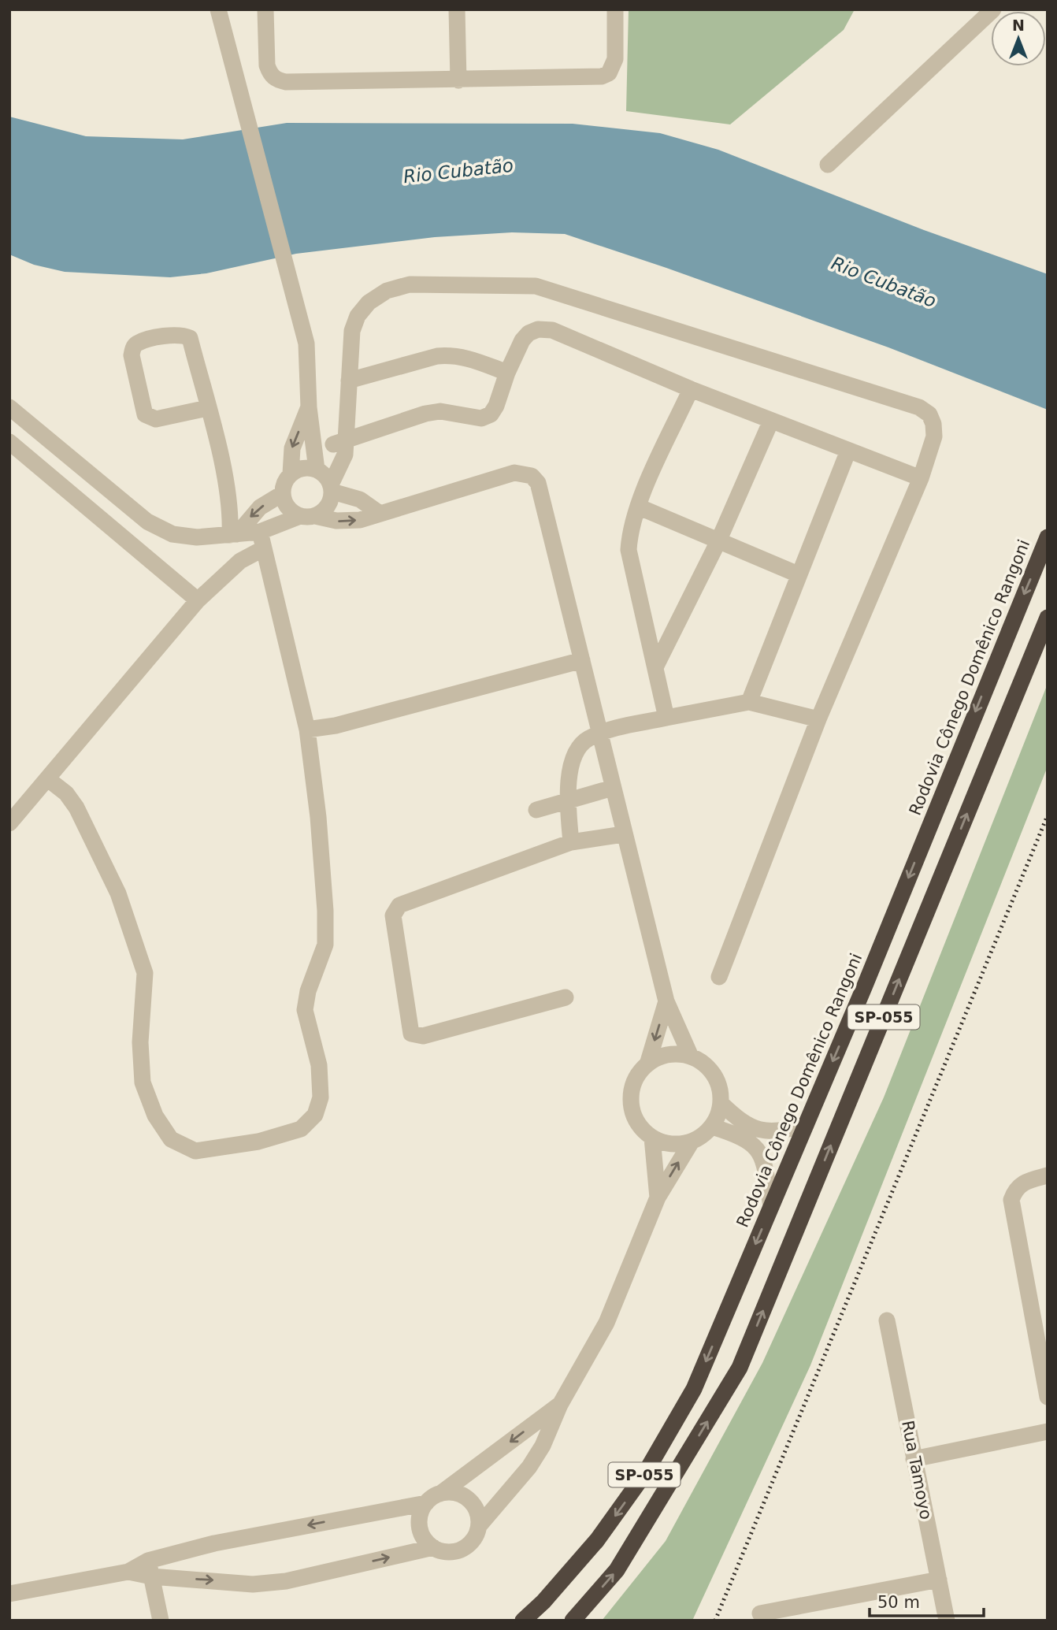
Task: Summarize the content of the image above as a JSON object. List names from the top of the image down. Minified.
{"streets":{"highway":["Rodovia Cônego Domênico Rangoni","SP-055"],"street":["Rua Tamoyo"]},"water":["Rio Cubatão"],"scale_bar":"50 m","north":"top"}
